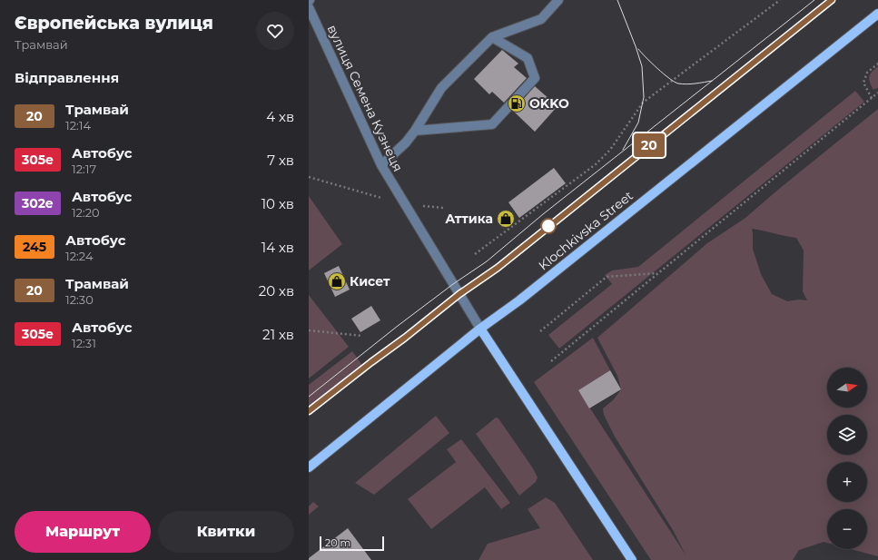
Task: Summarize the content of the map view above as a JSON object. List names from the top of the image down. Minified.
{"streets":{"main road":["Klochkivska Street"],"street":["вулиця Семена Кузнеця"]},"crossings":[["вулиця Семена Кузнеця","Klochkivska Street"]],"places":{"fuel station":["OKKO"],"shop":["Аттика","Кисет"]},"lines":["tram line 20"],"scale_bar":"20 m","north":"right","page":{"heading":[["Європейська вулиця","Трамвай"],"Відправлення"],"on_map":"20","list":[{"mark":"20","name":"Трамвай","note":"12:14","value":"4 хв"},{"mark":"305e","name":"Автобус","note":"12:17","value":"7 хв"},{"mark":"302е","name":"Автобус","note":"12:20","value":"10 хв"},{"mark":"245","name":"Автобус","note":"12:24","value":"14 хв"},{"mark":"20","name":"Трамвай","note":"12:30","value":"20 хв"},{"mark":"305e","name":"Автобус","note":"12:31","value":"21 хв"}],"map_buttons":["+","−"],"buttons":["Маршрут","Квитки"],"scale":"20 m"}}
